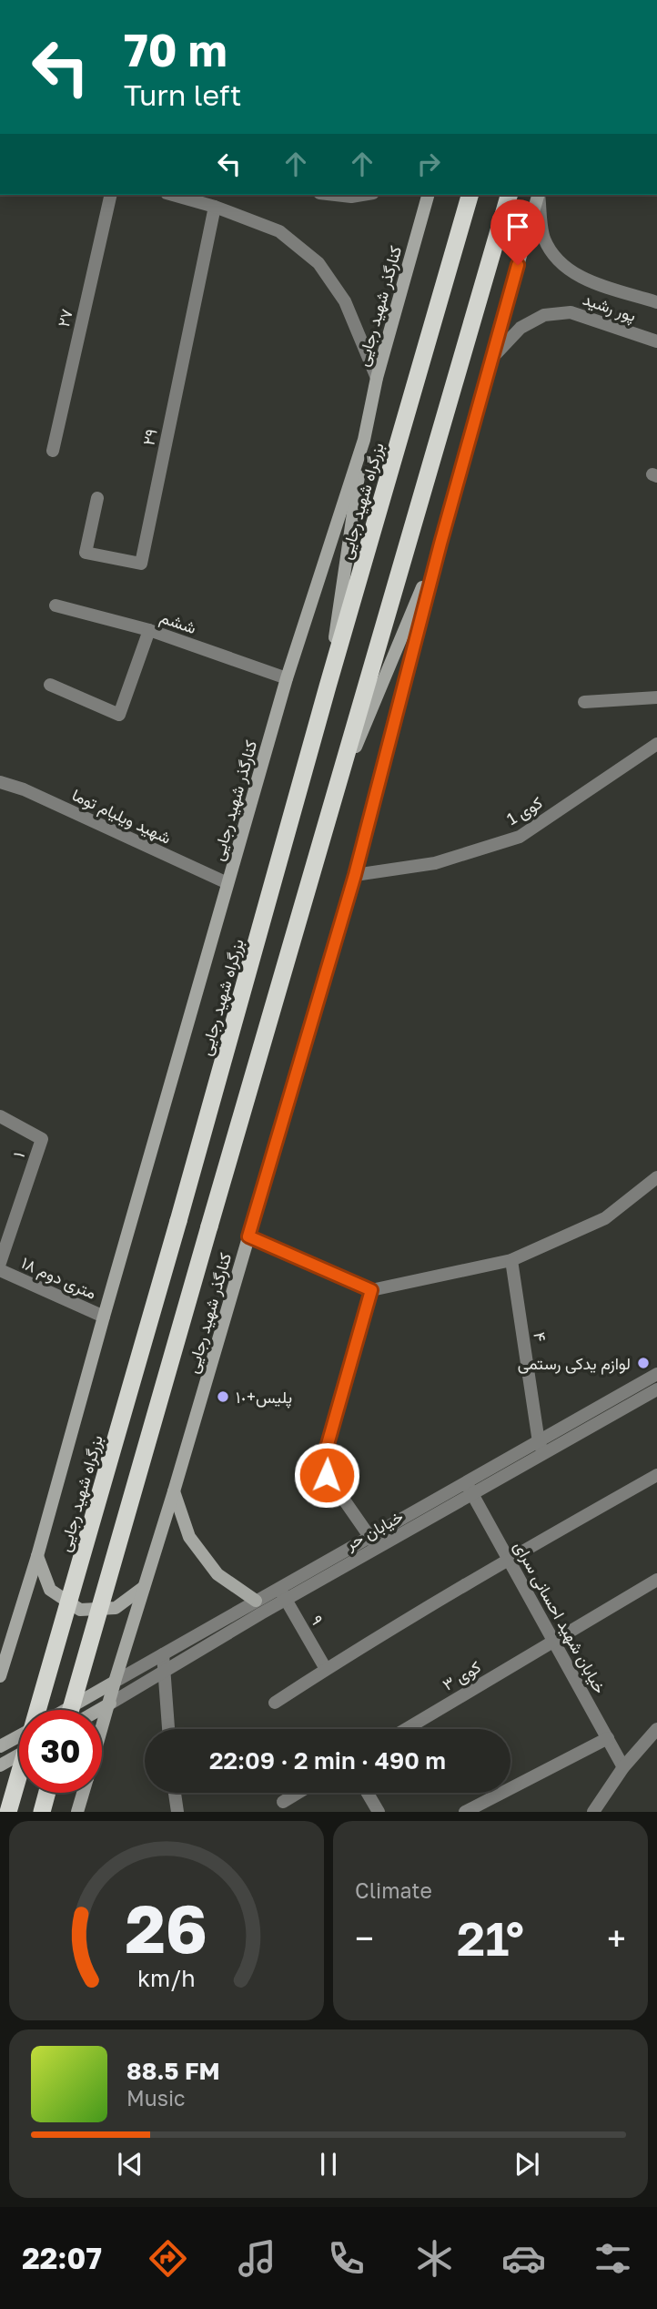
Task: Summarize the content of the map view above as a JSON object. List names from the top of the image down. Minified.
{"streets":{"highway":["بزرگراه شهید رجایی"],"main road":["کنارگذر شهید رجایی"],"street":["پور رشید","۲۷","۲۹","ششم","کوی 1","شهید ویلیام توما","۱","۱۸ متری دوم","۴","خیابان حر","خیابان شهید احسانی سرای","۹","کوی ۳"]},"crossings":[["کنارگذر شهید رجایی","پور رشید"],["کنارگذر شهید رجایی","ششم"],["کنارگذر شهید رجایی","کوی 1"],["کنارگذر شهید رجایی","شهید ویلیام توما"],["کنارگذر شهید رجایی","۱۸ متری دوم"],["کنارگذر شهید رجایی","خیابان حر"],["۴","خیابان حر"],["خیابان حر","خیابان شهید احسانی سرای"],["خیابان حر","۹"],["خیابان شهید احسانی سرای","کوی ۳"]],"places":["لوازم یدکی رستمی","پلیس+١٠"],"page":{"turn":["70 m","Turn left"],"limit":"30","trip":"22:09 · 2 min · 490 m","tile":"Climate","heat":["−","21°","+"],"song":["88.5 FM","Music"],"tabs":"22:07","gauge":["26","km/h"]}}
